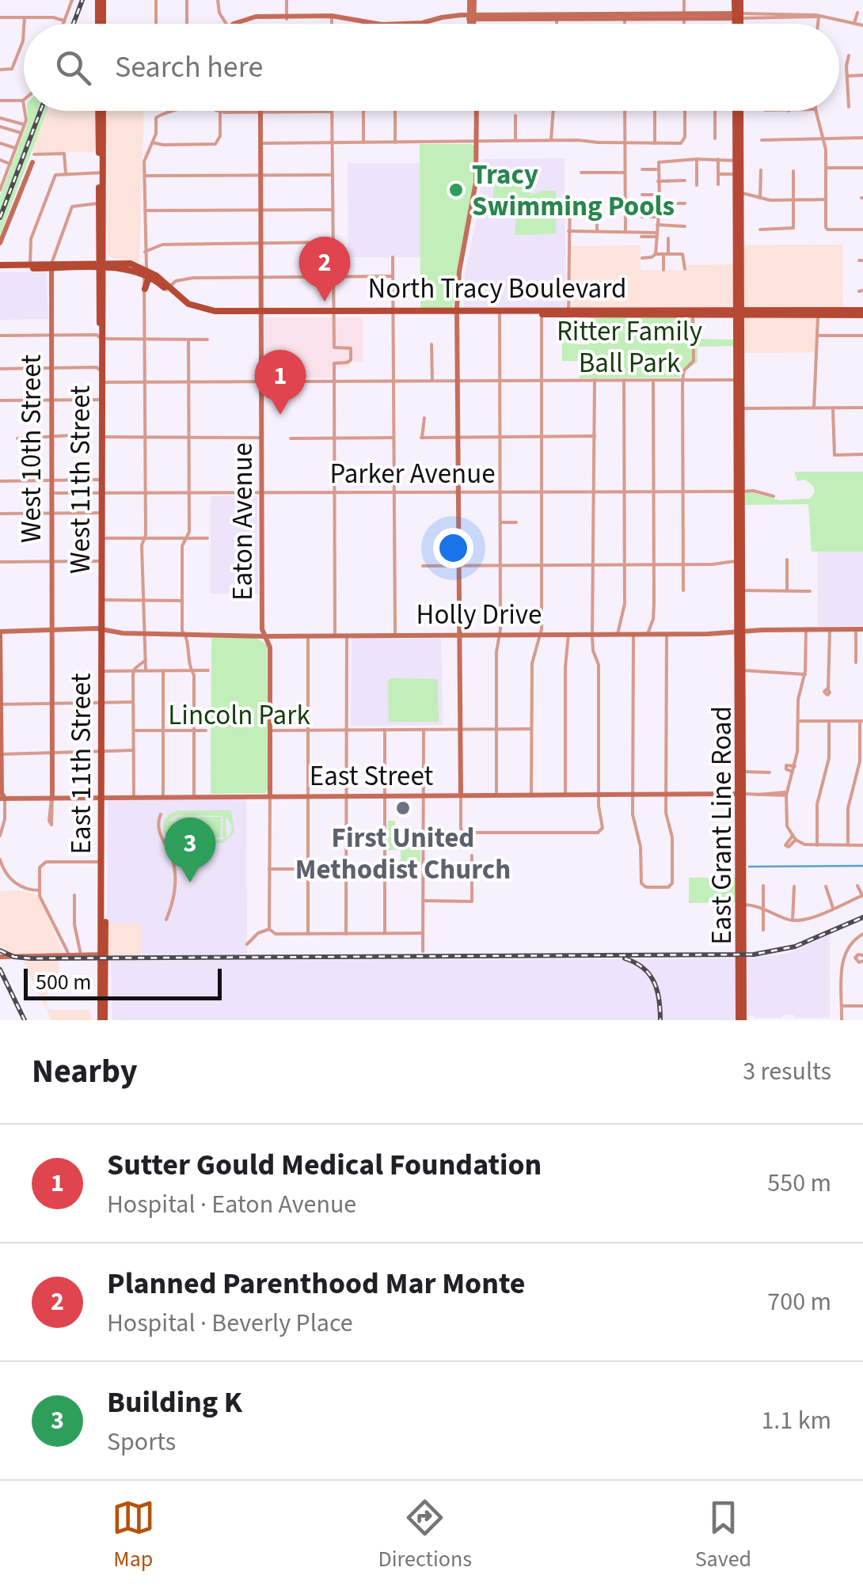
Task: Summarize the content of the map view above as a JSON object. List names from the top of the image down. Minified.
{"streets":{"main road":["North Tracy Boulevard","West 11th Street","East 11th Street","East Grant Line Road"],"street":["West 10th Street","Parker Avenue","Eaton Avenue","Holly Drive","East Street"]},"crossings":[["North Tracy Boulevard","West 11th Street"],["North Tracy Boulevard","Eaton Avenue"],["West 10th Street","Parker Avenue"],["West 10th Street","West 11th Street"],["West 10th Street","Holly Drive"],["West 10th Street","East Street"],["Parker Avenue","West 11th Street"],["Parker Avenue","Eaton Avenue"],["West 11th Street","Holly Drive"],["West 11th Street","East 11th Street"],["Eaton Avenue","Holly Drive"],["Eaton Avenue","East Street"],["Holly Drive","East 11th Street"],["Holly Drive","East Grant Line Road"],["East 11th Street","East Street"],["East Street","East Grant Line Road"]],"parks":["Ritter Family Ball Park","Lincoln Park"],"places":["Tracy Swimming Pools","First United Methodist Church"],"scale_bar":"500 m","page":{"search":"Search here","pins":["2","1","3"],"scale":"500 m","heading":["Nearby","3 results"],"list":[{"mark":"1","name":"Sutter Gould Medical Foundation","note":"Hospital · Eaton Avenue","value":"550 m"},{"mark":"2","name":"Planned Parenthood Mar Monte","note":"Hospital · Beverly Place","value":"700 m"},{"mark":"3","name":"Building K","note":"Sports","value":"1.1 km"}],"nav":["Map","Directions","Saved"]}}
